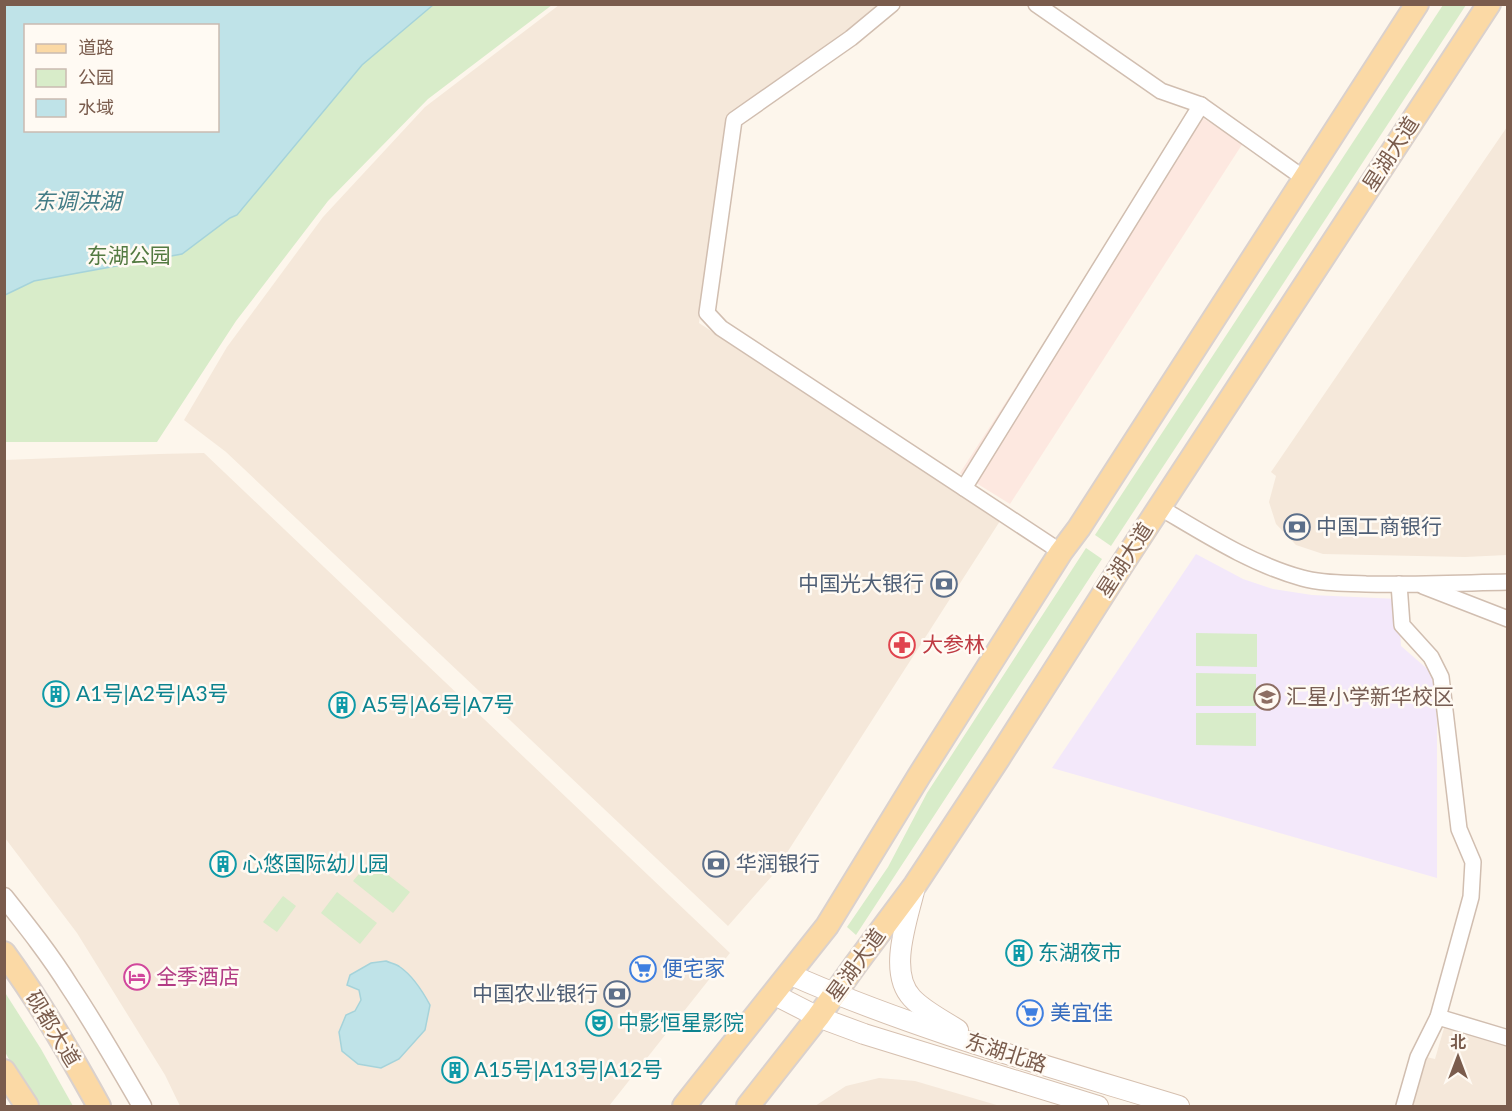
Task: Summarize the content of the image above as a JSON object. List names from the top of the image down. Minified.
{"streets":{"main road":["星湖大道","砚都大道","东湖北路"]},"crossings":[["星湖大道","东湖北路"]],"water":["东调洪湖"],"parks":["东湖公园"],"places":{"bank":["中国工商银行","中国光大银行","华润银行","中国农业银行"],"pharmacy":["大参林"],"building":["A1号|A2号|A3号","A5号|A6号|A7号","心悠国际幼儿园","东湖夜市","A15号|A13号|A12号"],"school or university":["汇星小学新华校区"],"supermarket":["便宅家","美宜佳"],"hotel":["全季酒店"],"theatre":["中影恒星影院"]},"legend":["道路","公园","水域"],"north":"top"}
